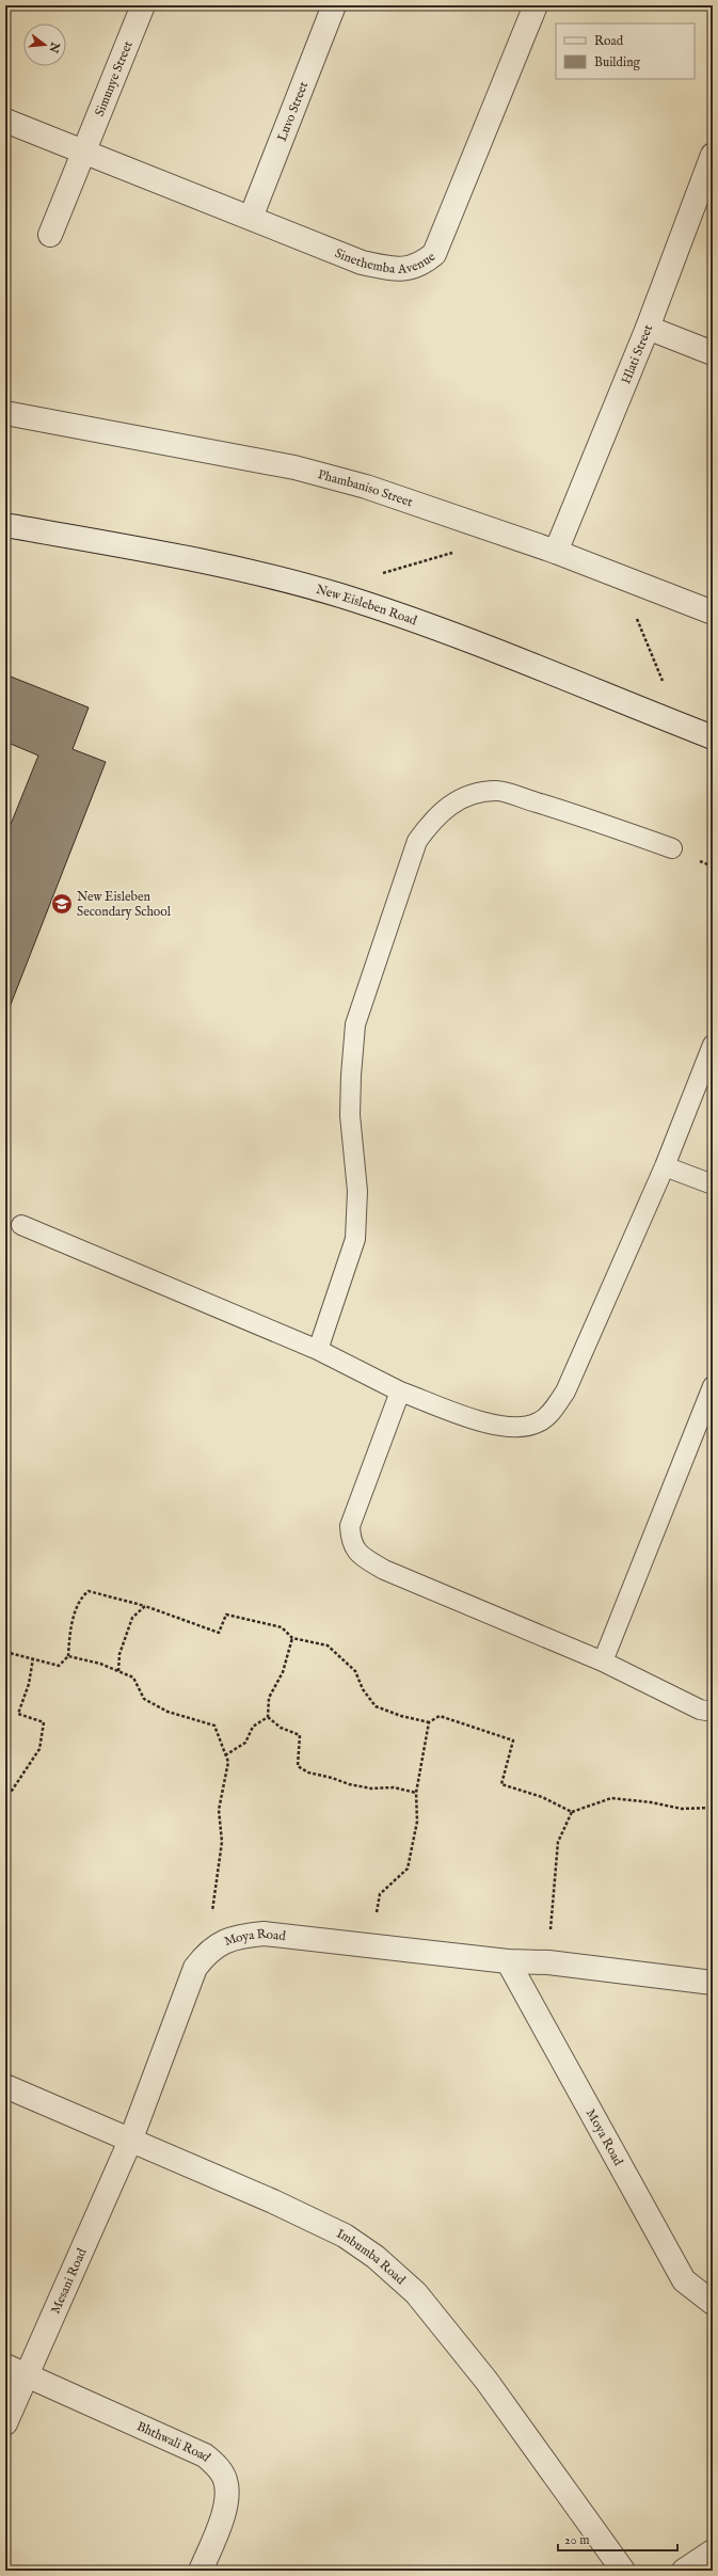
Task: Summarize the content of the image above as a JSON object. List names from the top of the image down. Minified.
{"streets":{"street":["Simunye Street","Luvo Street","Sinethemba Avenue","Hlati Street","Phambaniso Street","New Eisleben Road","Moya Road","Imbumba Road","Mesani Road","Bhthwali Road"]},"crossings":[["Simunye Street","Sinethemba Avenue"],["Luvo Street","Sinethemba Avenue"],["Hlati Street","Phambaniso Street"],["Moya Road","Imbumba Road"],["Moya Road","Mesani Road"],["Imbumba Road","Mesani Road"],["Mesani Road","Bhthwali Road"]],"places":{"school or university":["New Eisleben Secondary School"]},"legend":["Road","Building"],"scale_bar":"20 m","north":"right"}
